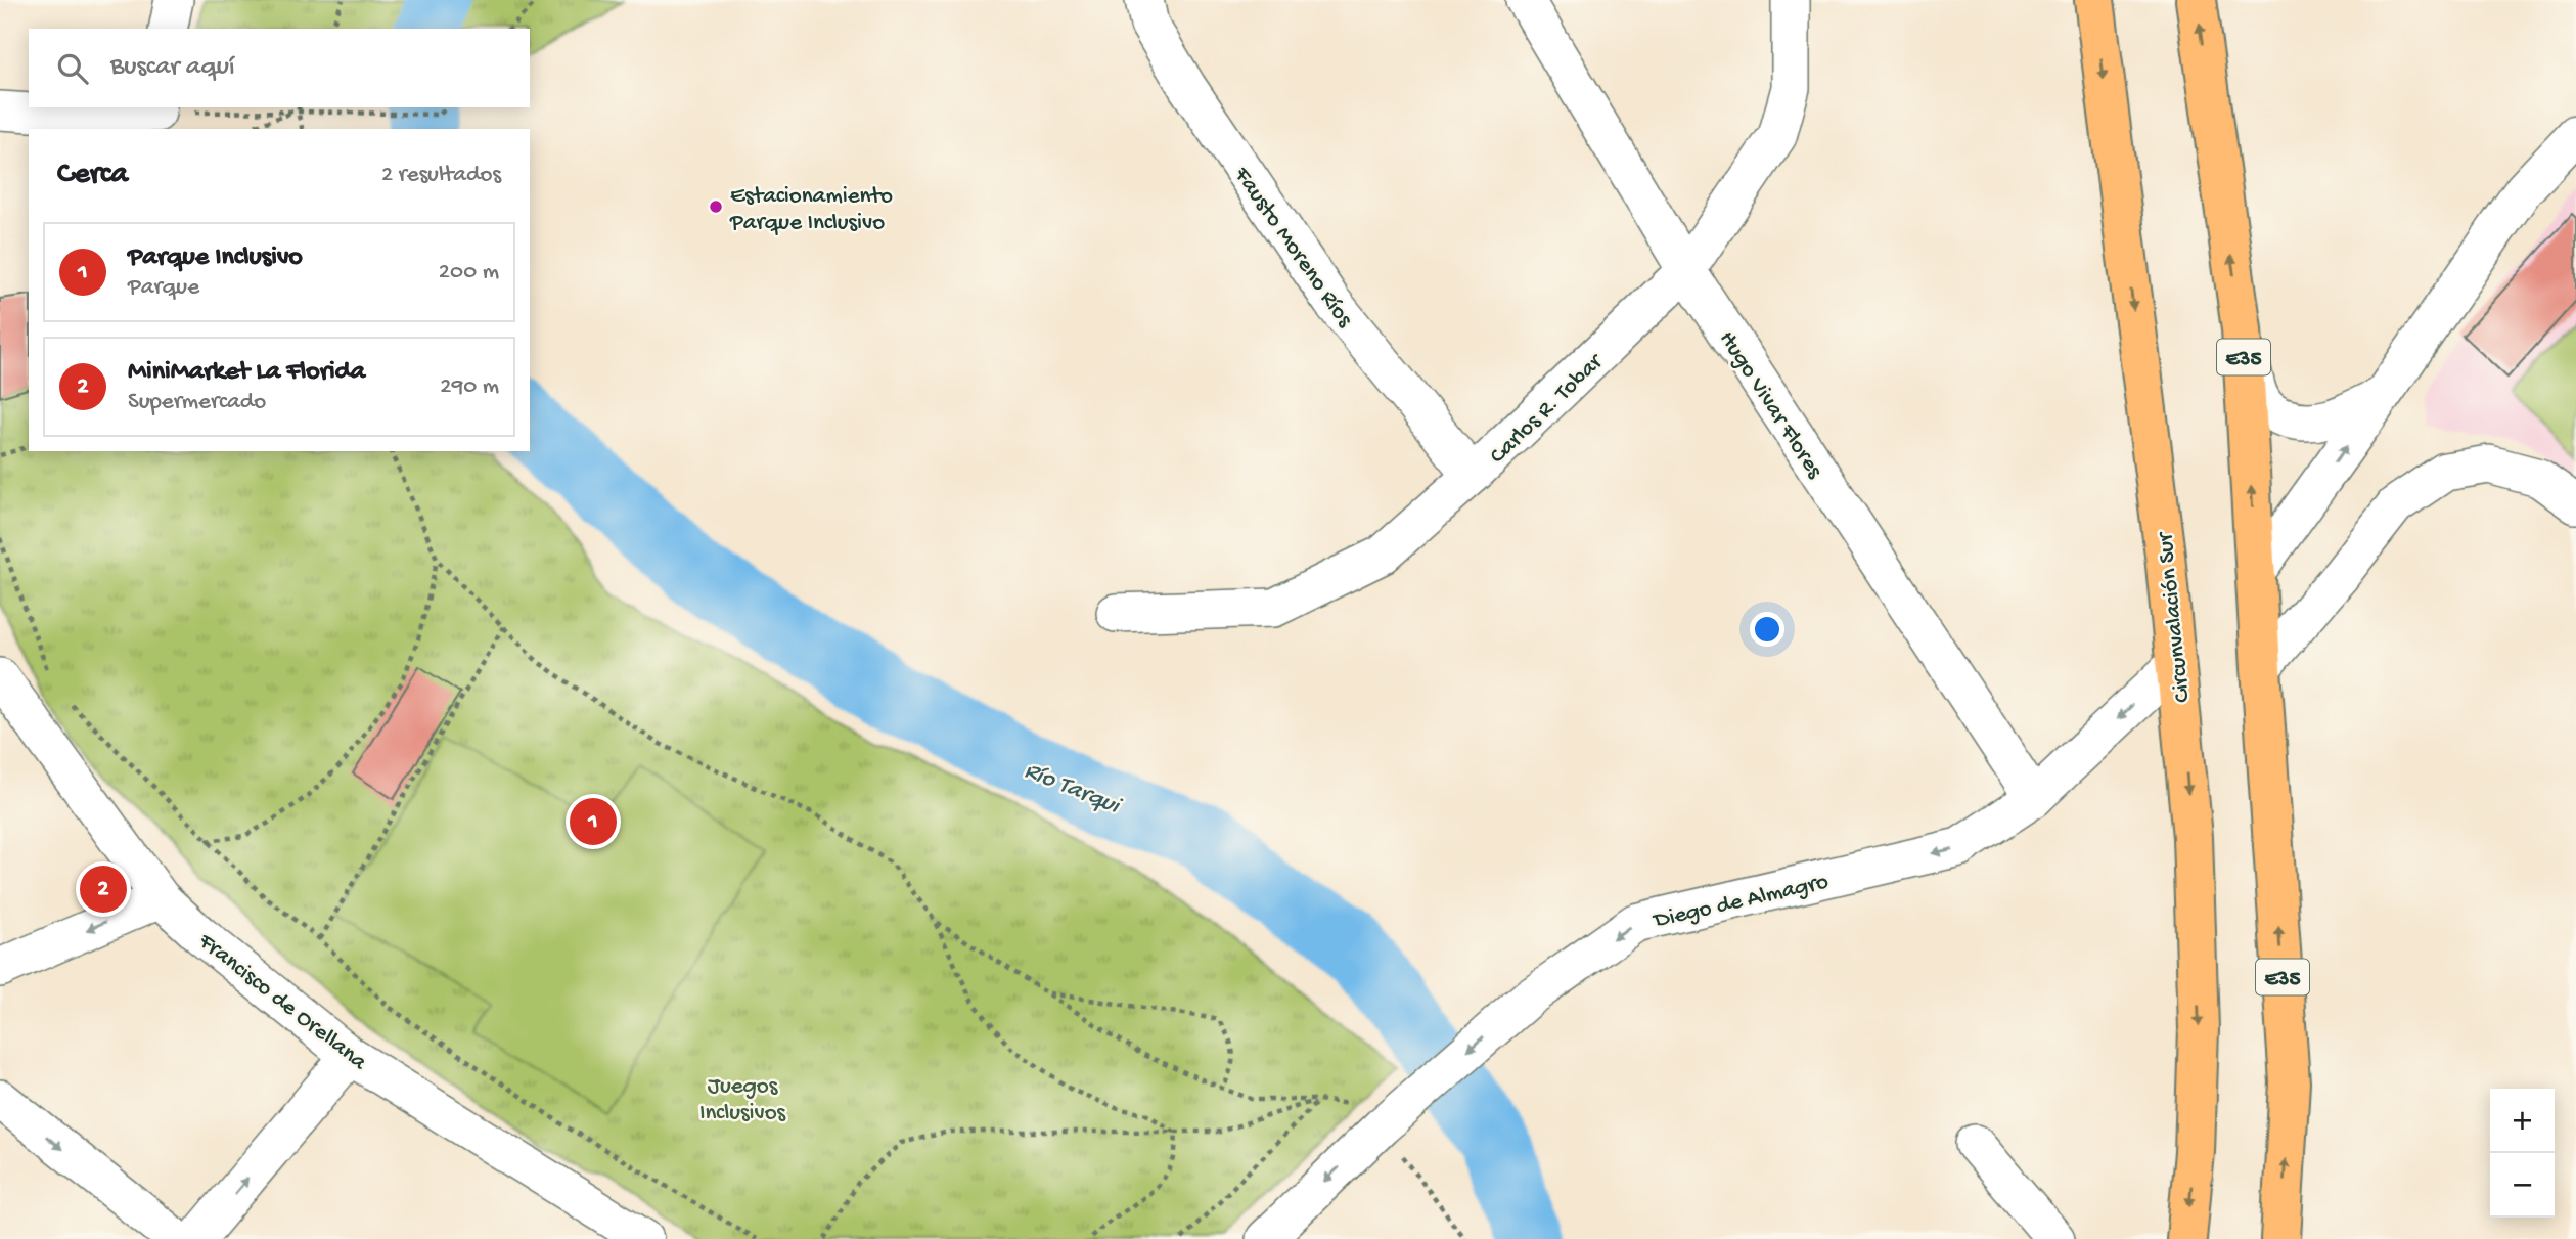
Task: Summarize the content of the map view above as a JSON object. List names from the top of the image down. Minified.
{"streets":{"highway":["E35","Circunvalación Sur"],"street":["Fausto Moreno Ríos","Hugo Vivar Flores","Carlos R. Tobar","Diego de Almagro","Francisco de Orellana"]},"crossings":[["Fausto Moreno Ríos","Carlos R. Tobar"],["Hugo Vivar Flores","Carlos R. Tobar"],["Hugo Vivar Flores","Diego de Almagro"],["Circunvalación Sur","Diego de Almagro"]],"one_way":["Diego de Almagro"],"water":["Río Tarqui"],"parks":["Juegos Inclusivos"],"places":["Estacionamiento Parque Inclusivo"],"page":{"search":"Buscar aquí","heading":["Cerca","2 resultados"],"list":[{"mark":"1","name":"Parque Inclusivo","note":"Parque","value":"200 m"},{"mark":"2","name":"MiniMarket La Florida","note":"Supermercado","value":"290 m"}],"pins":["1","2"],"map_buttons":["+","−"]}}
